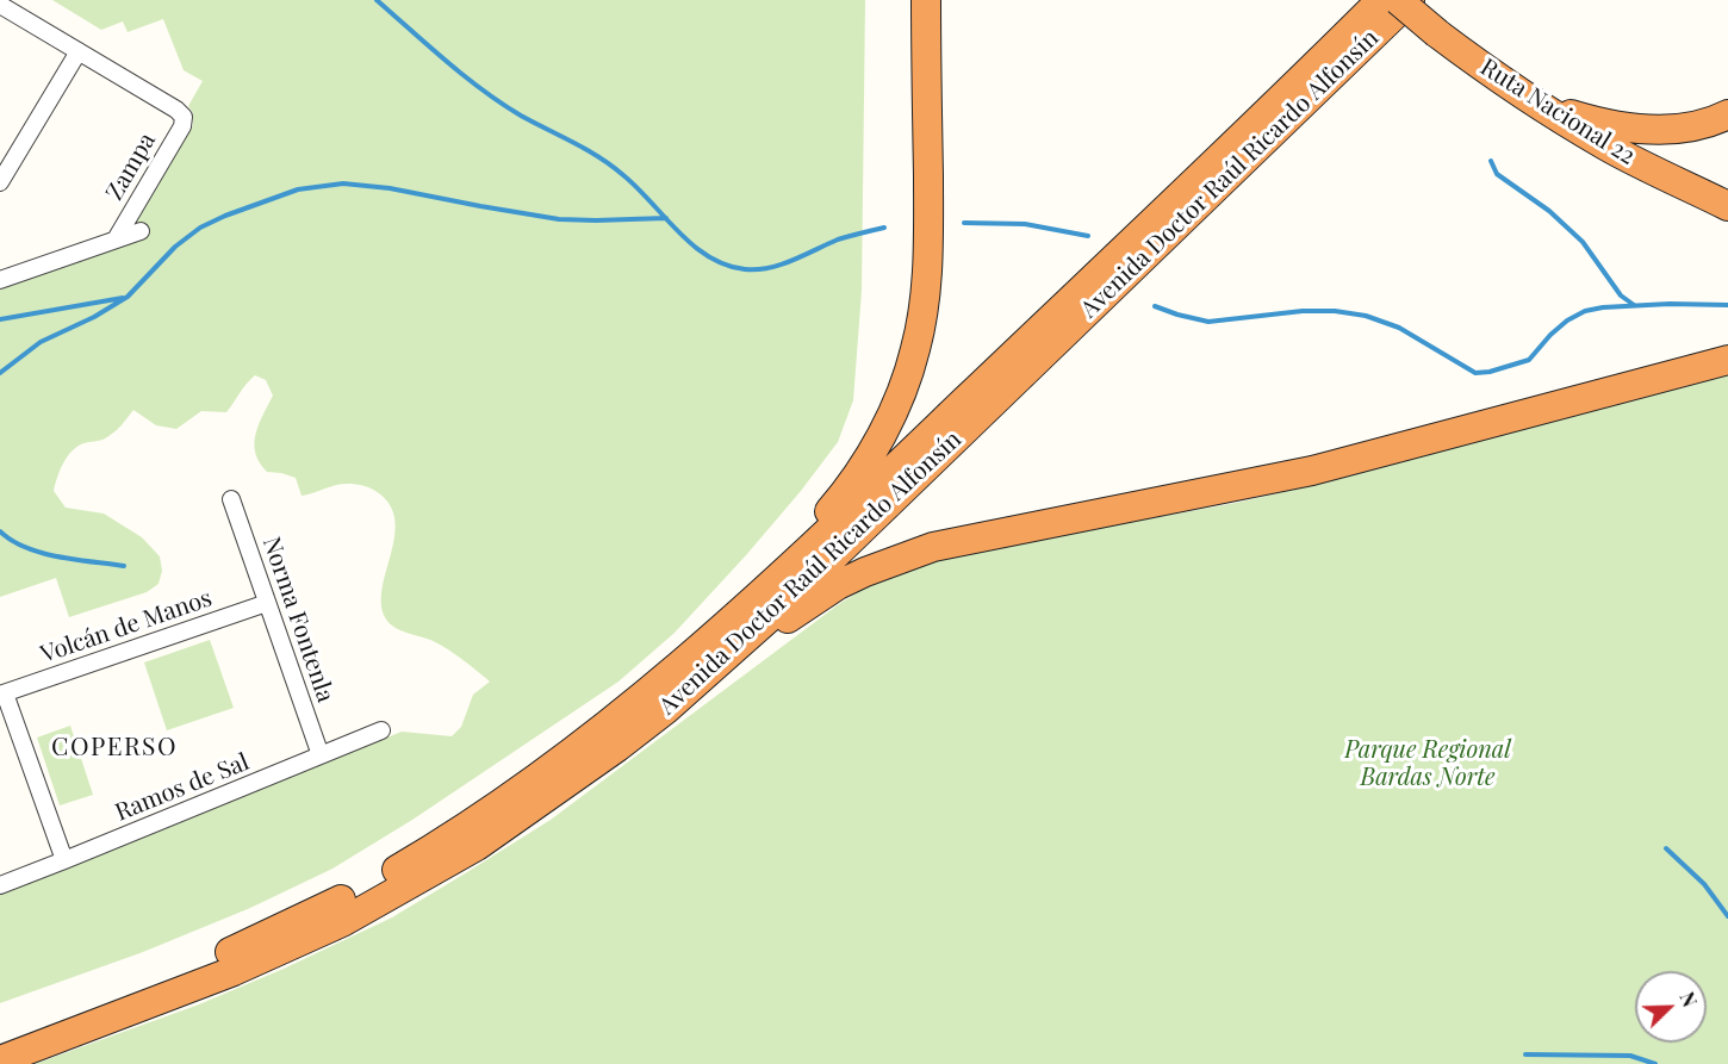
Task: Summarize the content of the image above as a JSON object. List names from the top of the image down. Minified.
{"streets":{"highway":["Ruta Nacional 22","Avenida Doctor Raúl Ricardo Alfonsín"],"street":["Zampa","Norma Fontenla","Volcán de Manos","Ramos de Sal"]},"crossings":[["Ruta Nacional 22","Avenida Doctor Raúl Ricardo Alfonsín"],["Norma Fontenla","Volcán de Manos"],["Norma Fontenla","Ramos de Sal"]],"districts":["COPERSO"],"parks":["Parque Regional Bardas Norte"],"north":"top right"}
